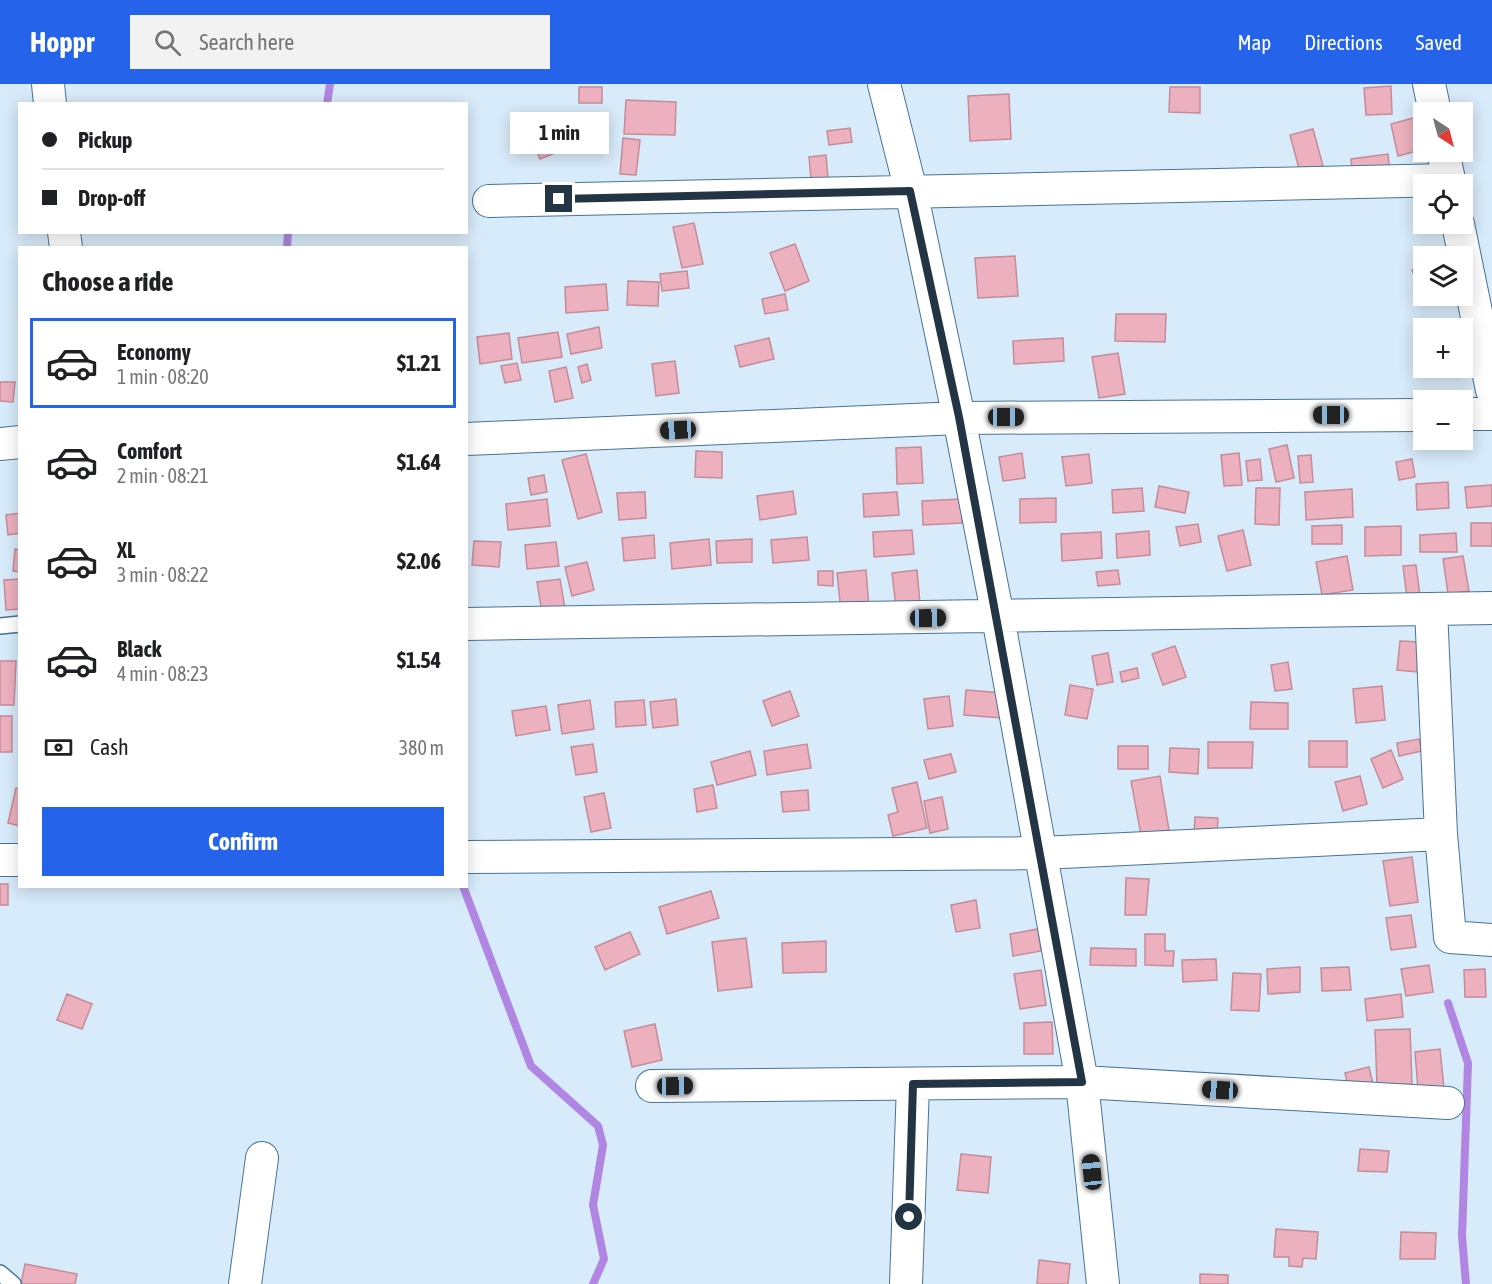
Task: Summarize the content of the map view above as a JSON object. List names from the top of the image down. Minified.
{"north":"bottom right","page":{"header":"Hoppr","search":"Search here","nav":["Map","Directions","Saved"],"map_buttons":["+","−"],"banner":["Pickup","Drop-off"],"bubble":"1 min","heading":"Choose a ride","list":[{"name":"Economy","note":"1 min · 08:20","value":"$1.21"},{"name":"Comfort","note":"2 min · 08:21","value":"$1.64"},{"name":"XL","note":"3 min · 08:22","value":"$2.06"},{"name":"Black","note":"4 min · 08:23","value":"$1.54"}],"pay":["Cash","380 m"],"buttons":"Confirm"}}
